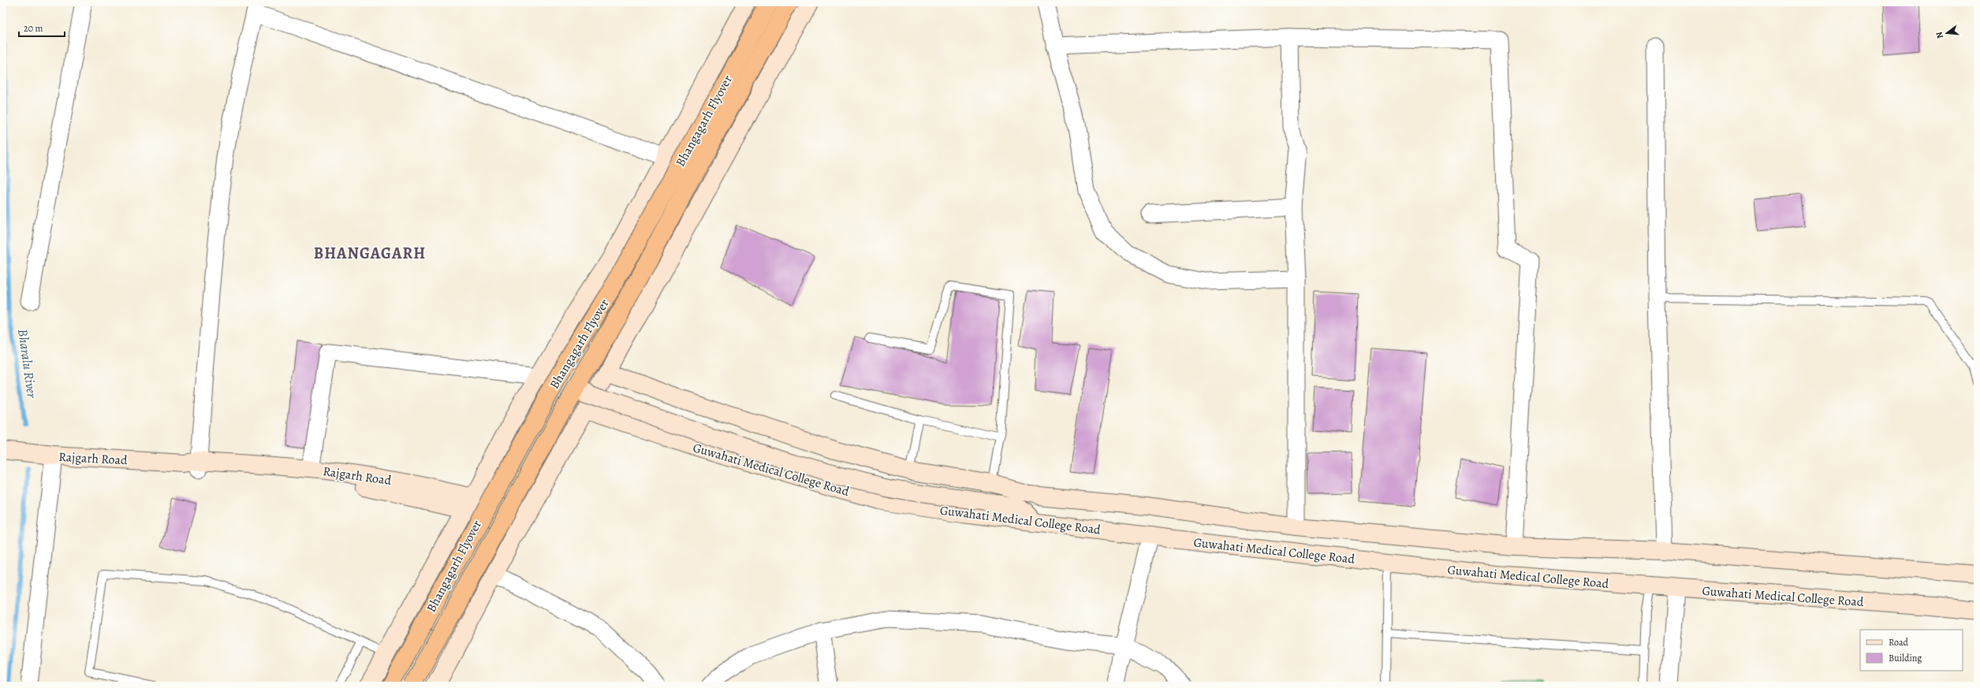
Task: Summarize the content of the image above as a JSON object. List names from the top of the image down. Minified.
{"streets":{"main road":["Bhangagarh Flyover","Rajgarh Road","Guwahati Medical College Road"]},"districts":["BHANGAGARH"],"water":["Bharalu River"],"legend":["Road","Building"],"scale_bar":"20 m","north":"left"}
